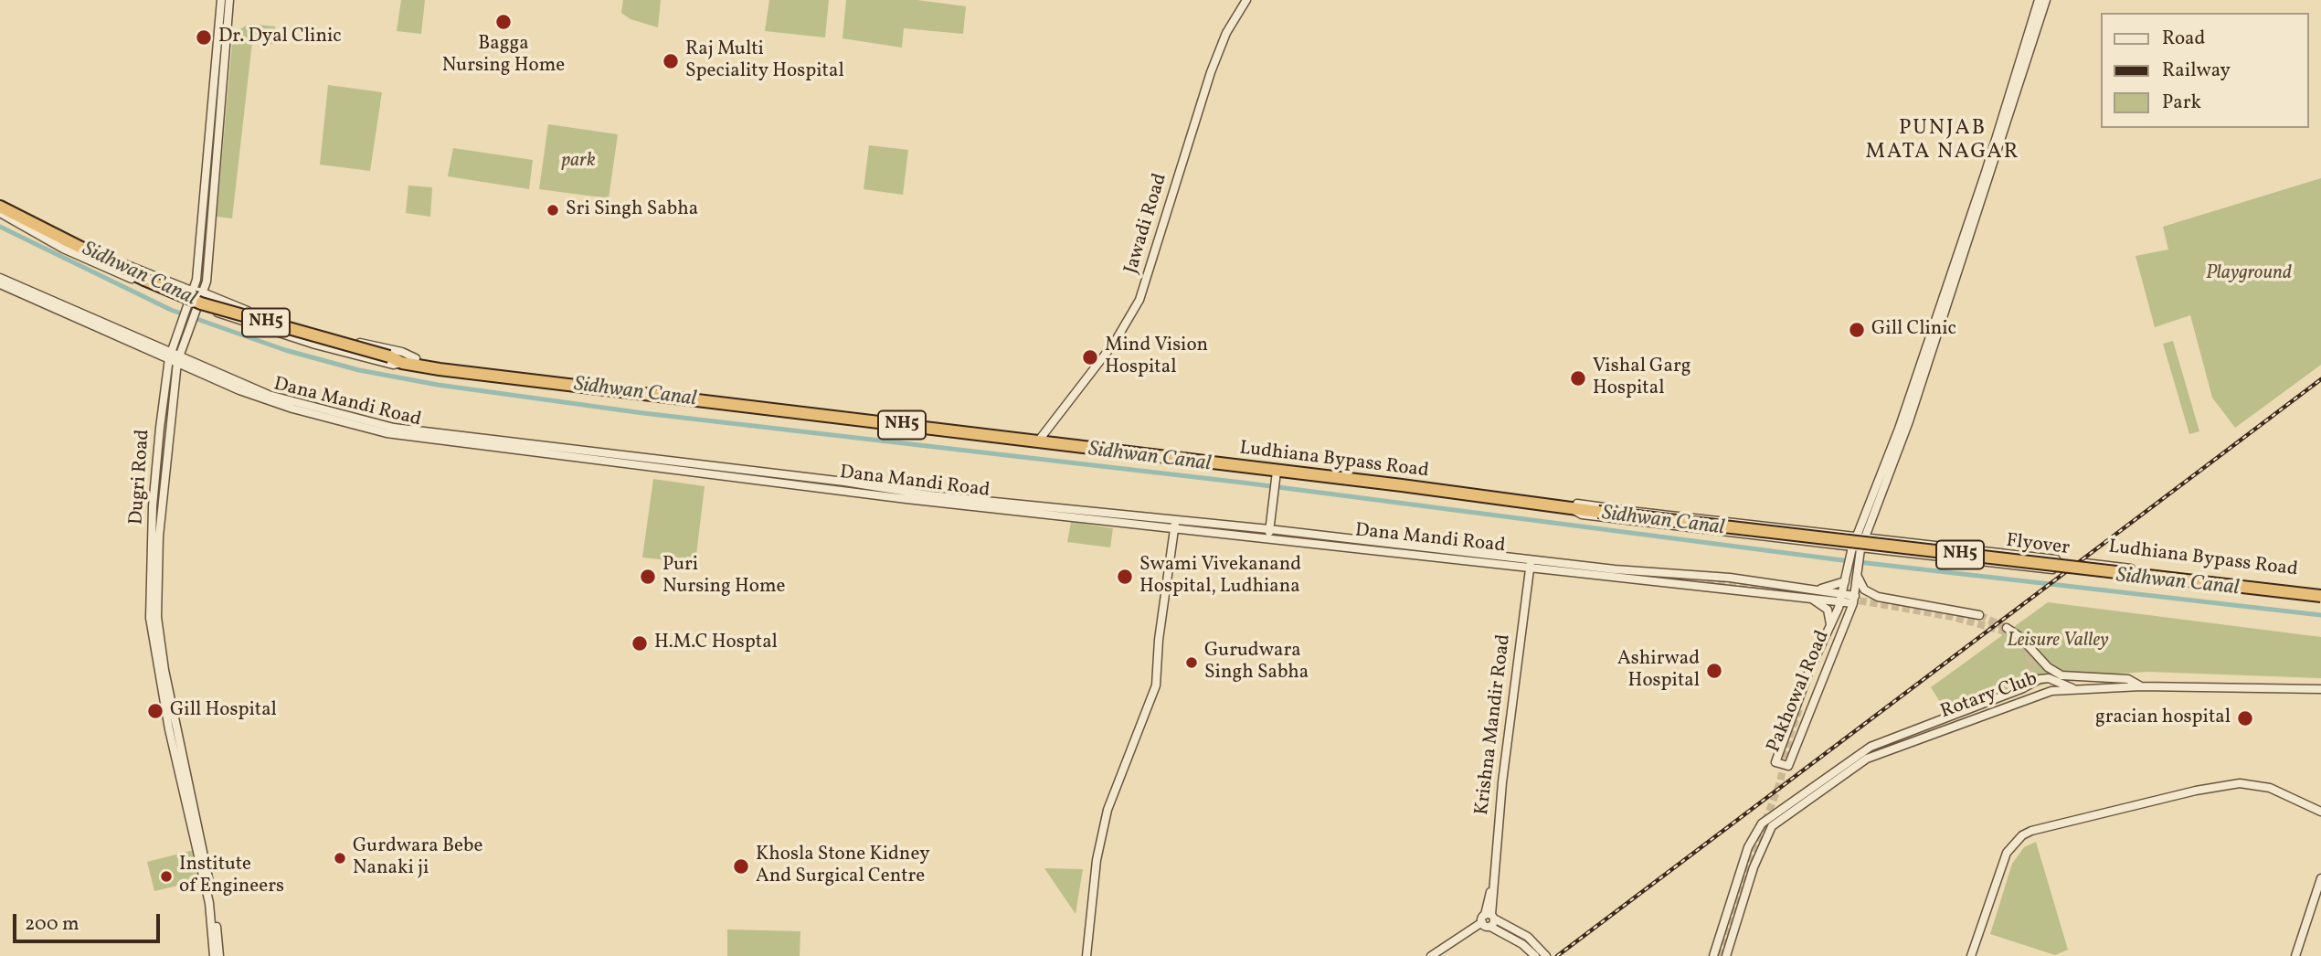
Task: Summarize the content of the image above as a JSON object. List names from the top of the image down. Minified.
{"streets":{"highway":["NH5","Ludhiana Bypass Road","Flyover"],"street":["Jawadi Road","Dana Mandi Road","Dugri Road","Pakhowal Road","Rotary Club","Krishna Mandir Road"]},"crossings":[["Jawadi Road","Ludhiana Bypass Road"],["NH5","Ludhiana Bypass Road"],["Dana Mandi Road","Dugri Road"],["Dana Mandi Road","Pakhowal Road"],["Dana Mandi Road","Krishna Mandir Road"],["Ludhiana Bypass Road","Flyover"],["Ludhiana Bypass Road","Pakhowal Road"]],"districts":["PUNJAB MATA NAGAR"],"water":["Sidhwan Canal"],"parks":["park","Playground","Leisure Valley"],"places":["Bagga Nursing Home","Dr. Dyal Clinic","Raj Multi Speciality Hospital","Sri Singh Sabha","Gill Clinic","Mind Vision Hospital","Vishal Garg Hospital","Puri Nursing Home","Swami Vivekanand Hospital, Ludhiana","H.M.C Hosptal","Gurudwara Singh Sabha","Ashirwad Hospital","Gill Hospital","gracian hospital","Gurdwara Bebe Nanaki ji","Khosla Stone Kidney And Surgical Centre","Institute of Engineers"],"legend":["Road","Railway","Park"],"scale_bar":"200 m"}
